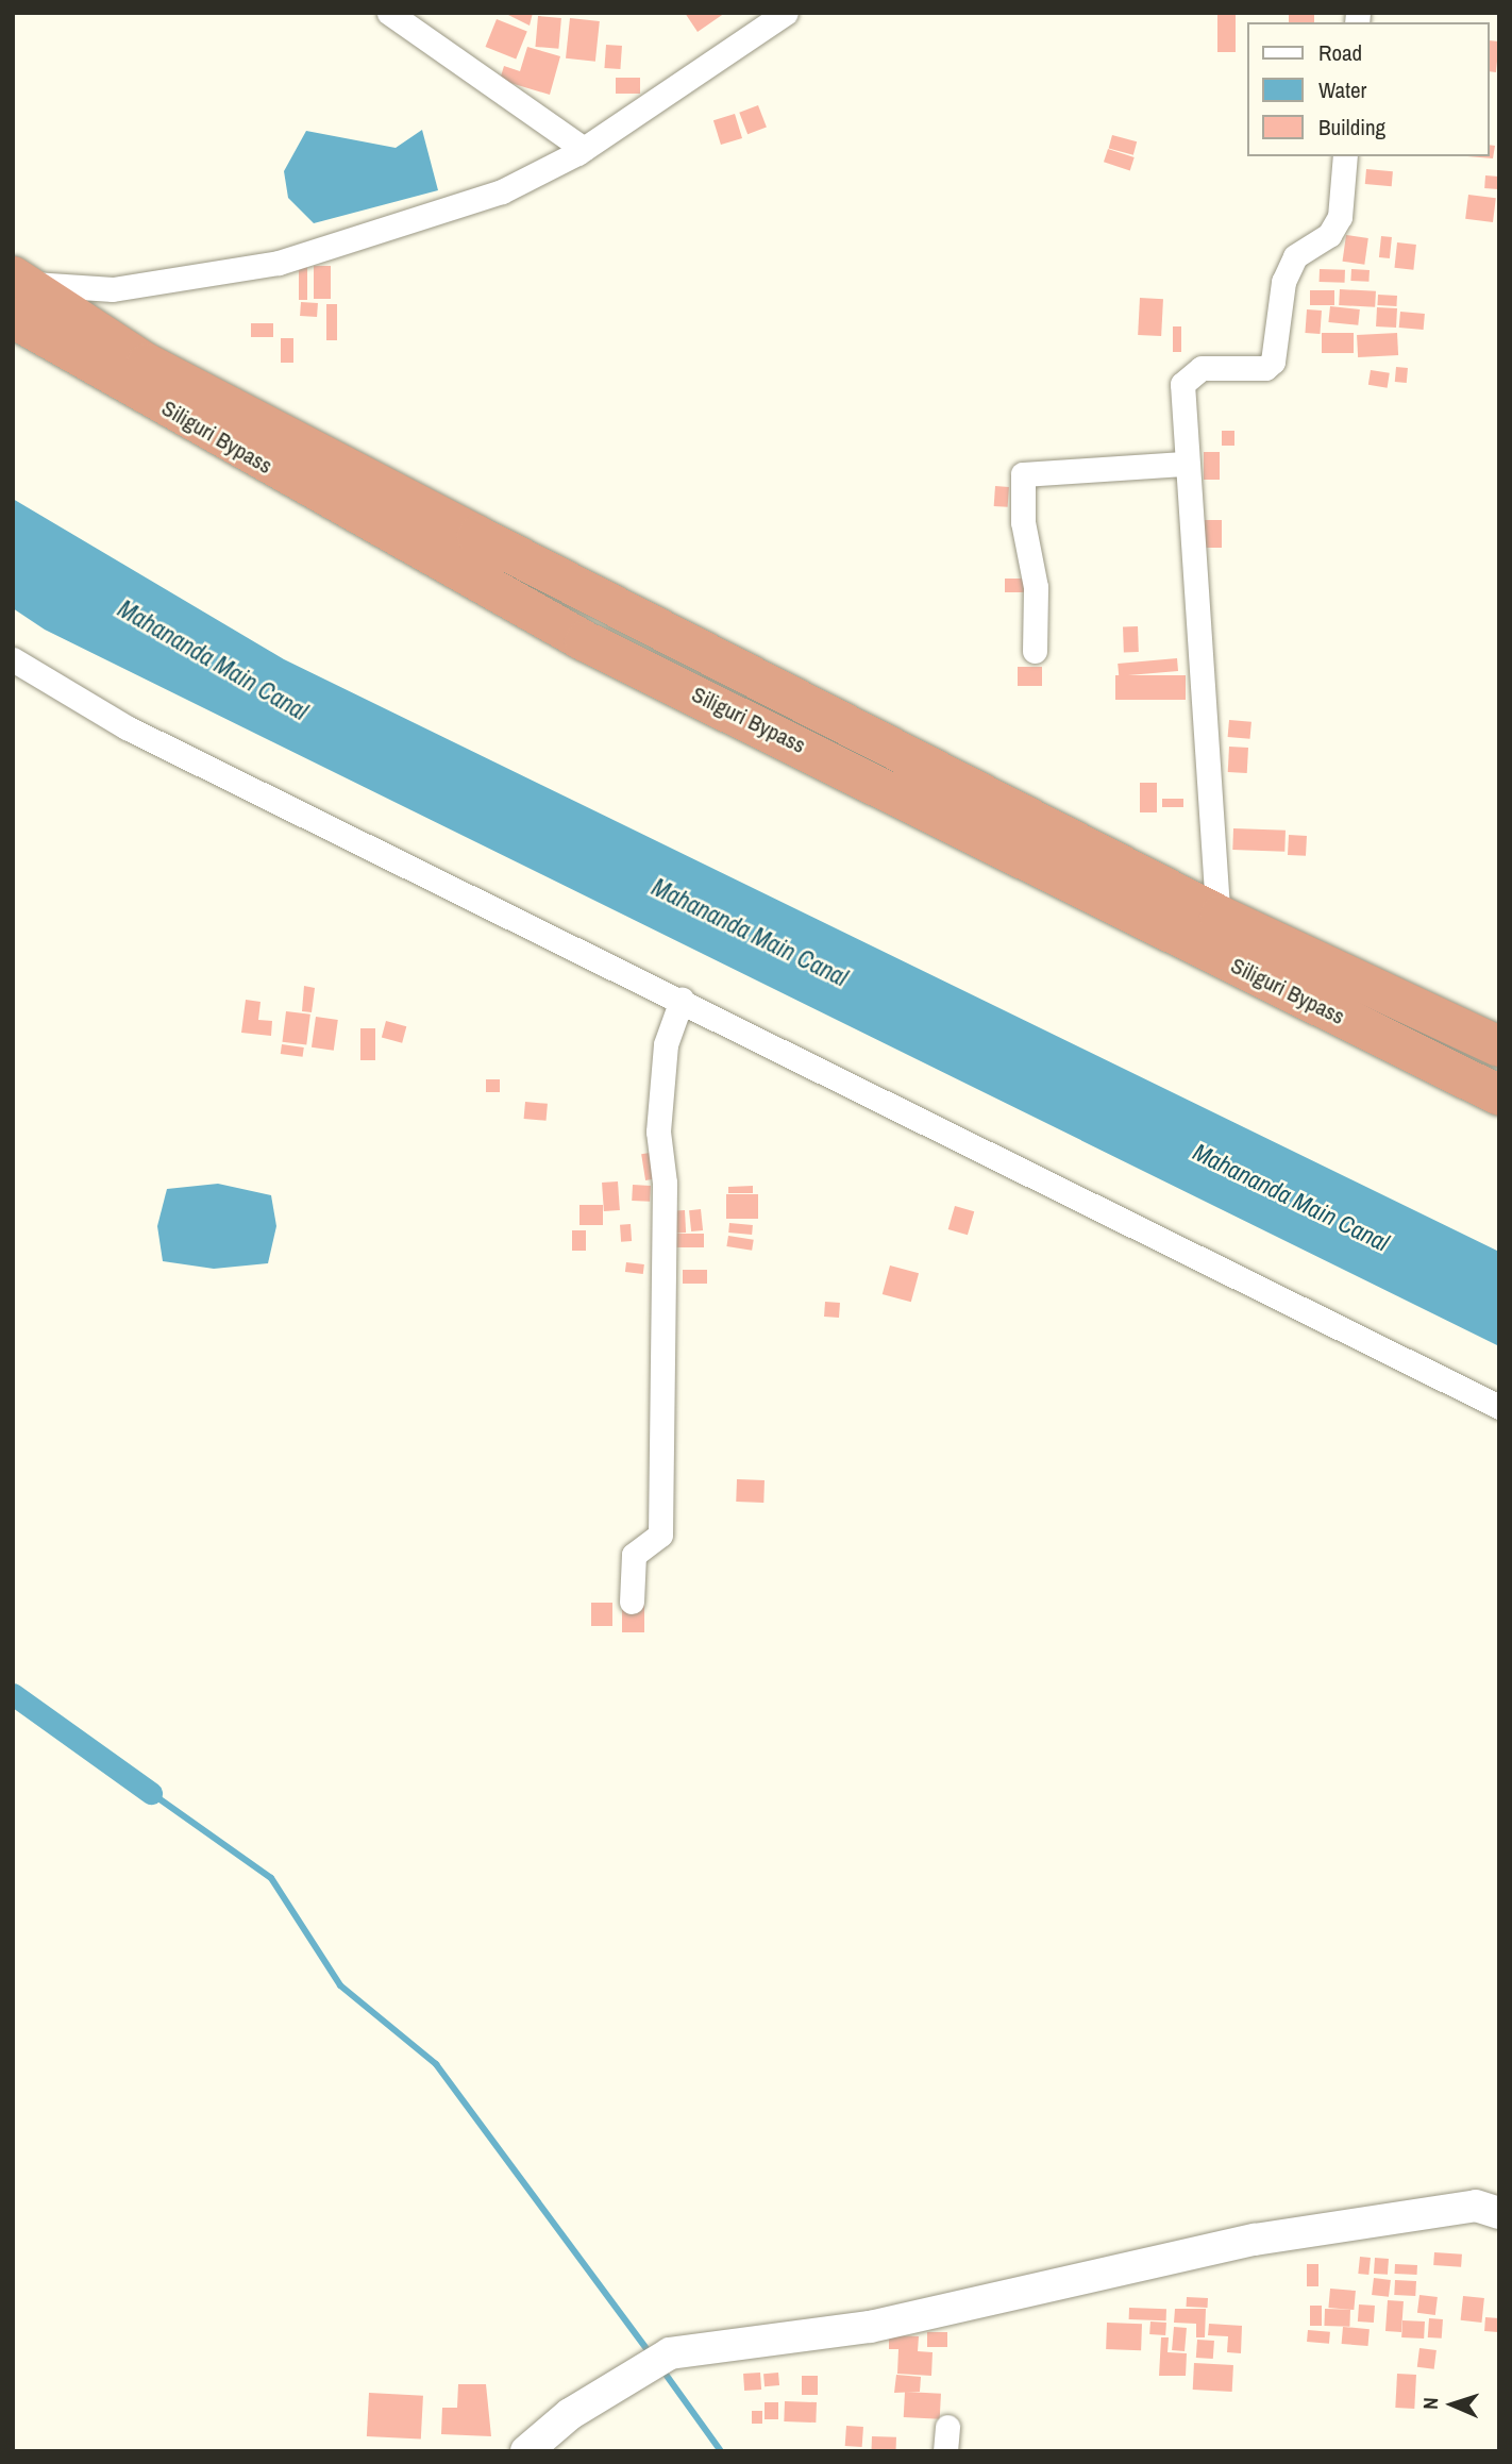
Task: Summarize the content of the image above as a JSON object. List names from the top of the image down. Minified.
{"streets":{"highway":["Siliguri Bypass"]},"water":["Mahananda Main Canal"],"legend":["Road","Water","Building"],"north":"left"}
